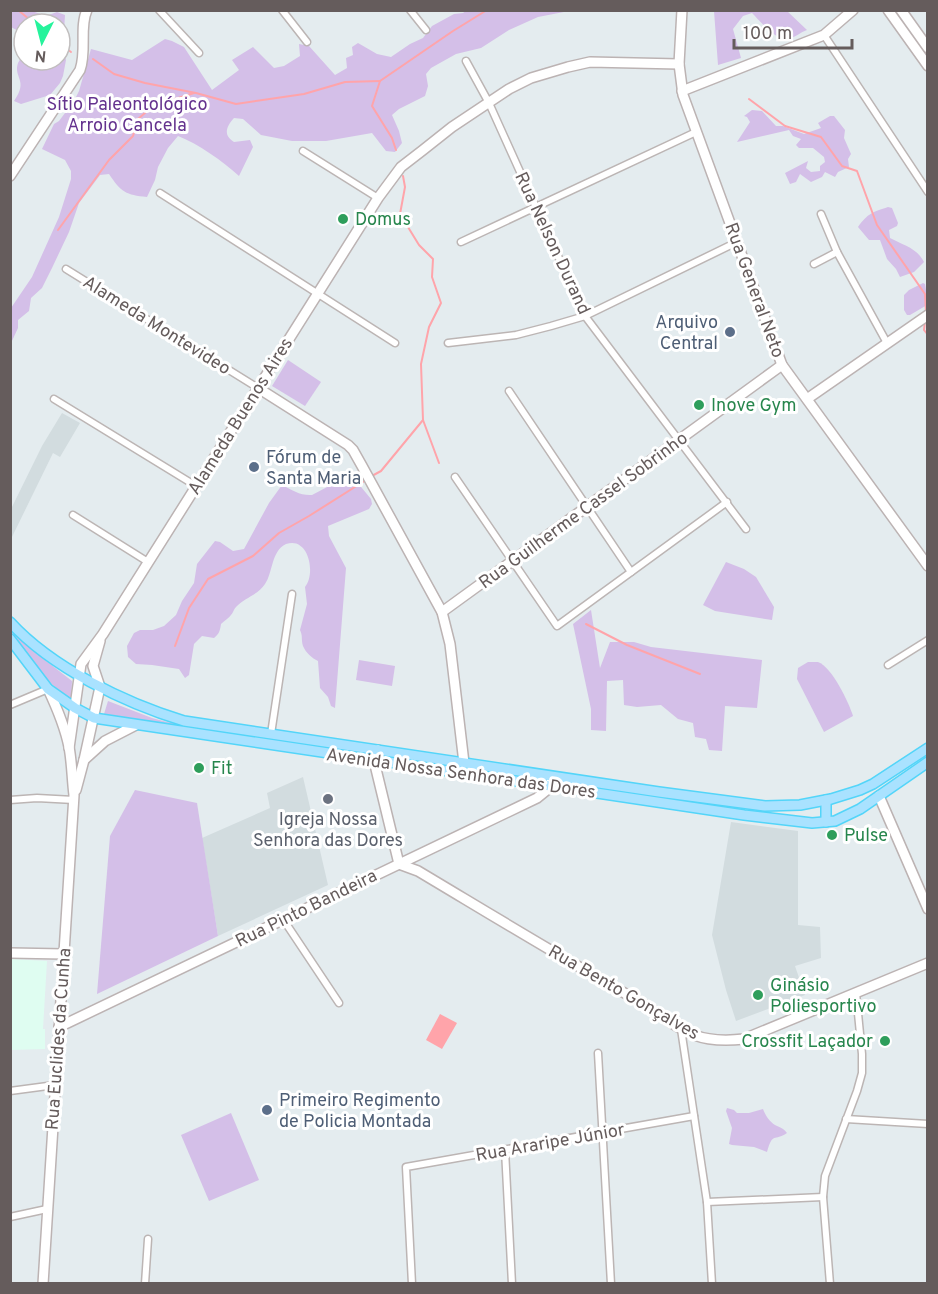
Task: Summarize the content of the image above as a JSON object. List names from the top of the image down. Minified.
{"streets":{"main road":["Avenida Nossa Senhora das Dores"],"street":["Rua Nelson Durand","Rua General Neto","Alameda Montevideo","Alameda Buenos Aires","Rua Guilherme Cassel Sobrinho","Rua Pinto Bandeira","Rua Bento Gonçalves","Rua Euclides da Cunha","Rua Araripe Júnior"]},"crossings":[["Rua Nelson Durand","Alameda Buenos Aires"],["Rua Nelson Durand","Rua Guilherme Cassel Sobrinho"],["Rua General Neto","Alameda Buenos Aires"],["Rua General Neto","Rua Guilherme Cassel Sobrinho"],["Alameda Montevideo","Alameda Buenos Aires"],["Alameda Montevideo","Rua Guilherme Cassel Sobrinho"],["Alameda Montevideo","Avenida Nossa Senhora das Dores"],["Alameda Buenos Aires","Avenida Nossa Senhora das Dores"],["Alameda Buenos Aires","Rua Euclides da Cunha"],["Avenida Nossa Senhora das Dores","Rua Pinto Bandeira"],["Avenida Nossa Senhora das Dores","Rua Euclides da Cunha"],["Rua Pinto Bandeira","Rua Bento Gonçalves"],["Rua Pinto Bandeira","Rua Euclides da Cunha"]],"parks":["Sítio Paleontológico Arroio Cancela"],"places":["Domus","Arquivo Central","Inove Gym","Fórum de Santa Maria","Fit","Igreja Nossa Senhora das Dores","Pulse","Ginásio Poliesportivo","Crossfit Laçador","Primeiro Regimento de Policia Montada"],"scale_bar":"100 m","north":"bottom"}
